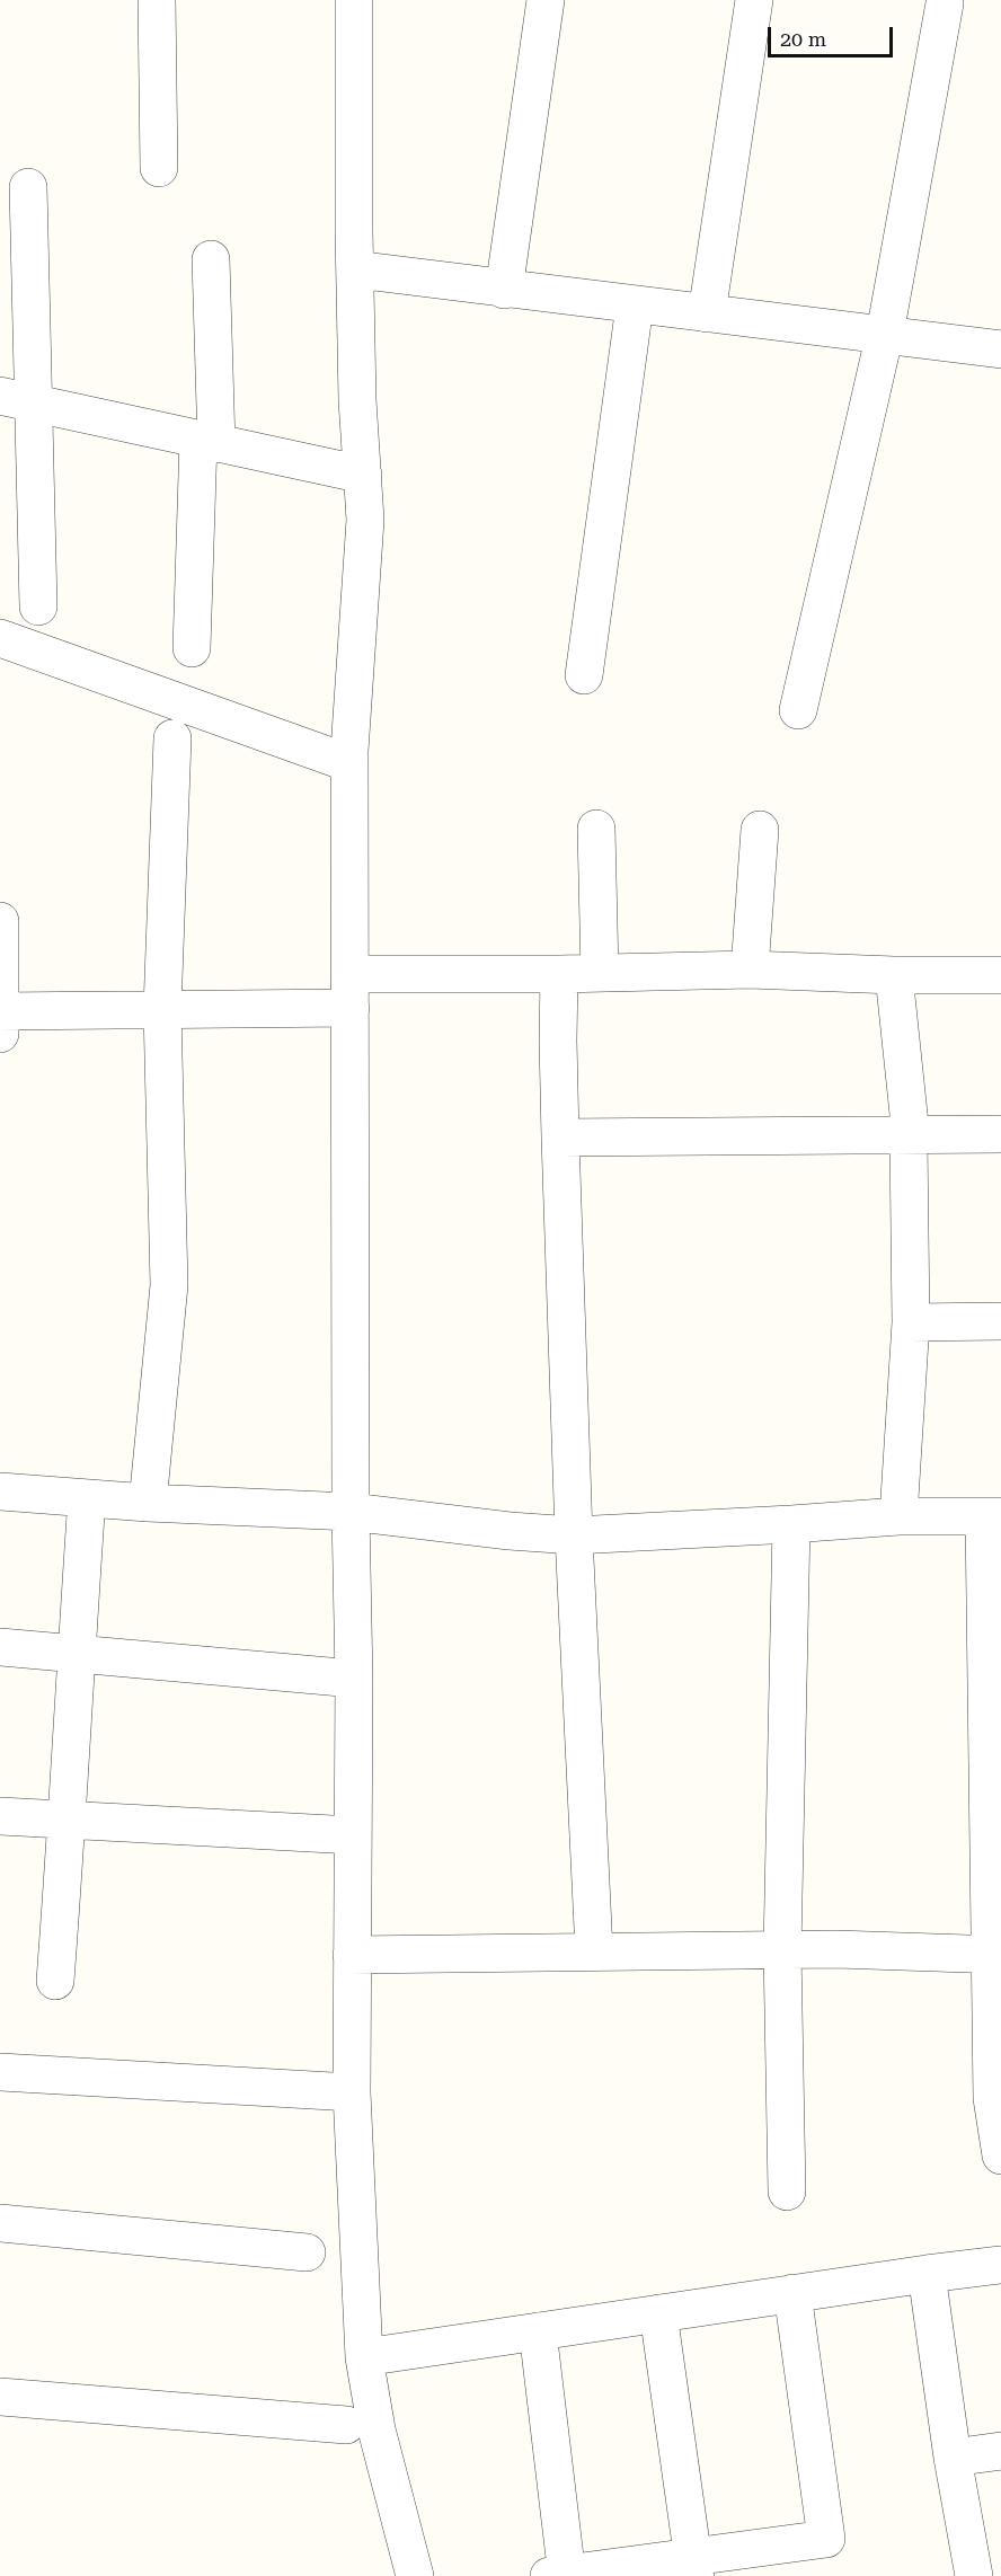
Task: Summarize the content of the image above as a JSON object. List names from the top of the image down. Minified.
{"scale_bar":"20 m"}
